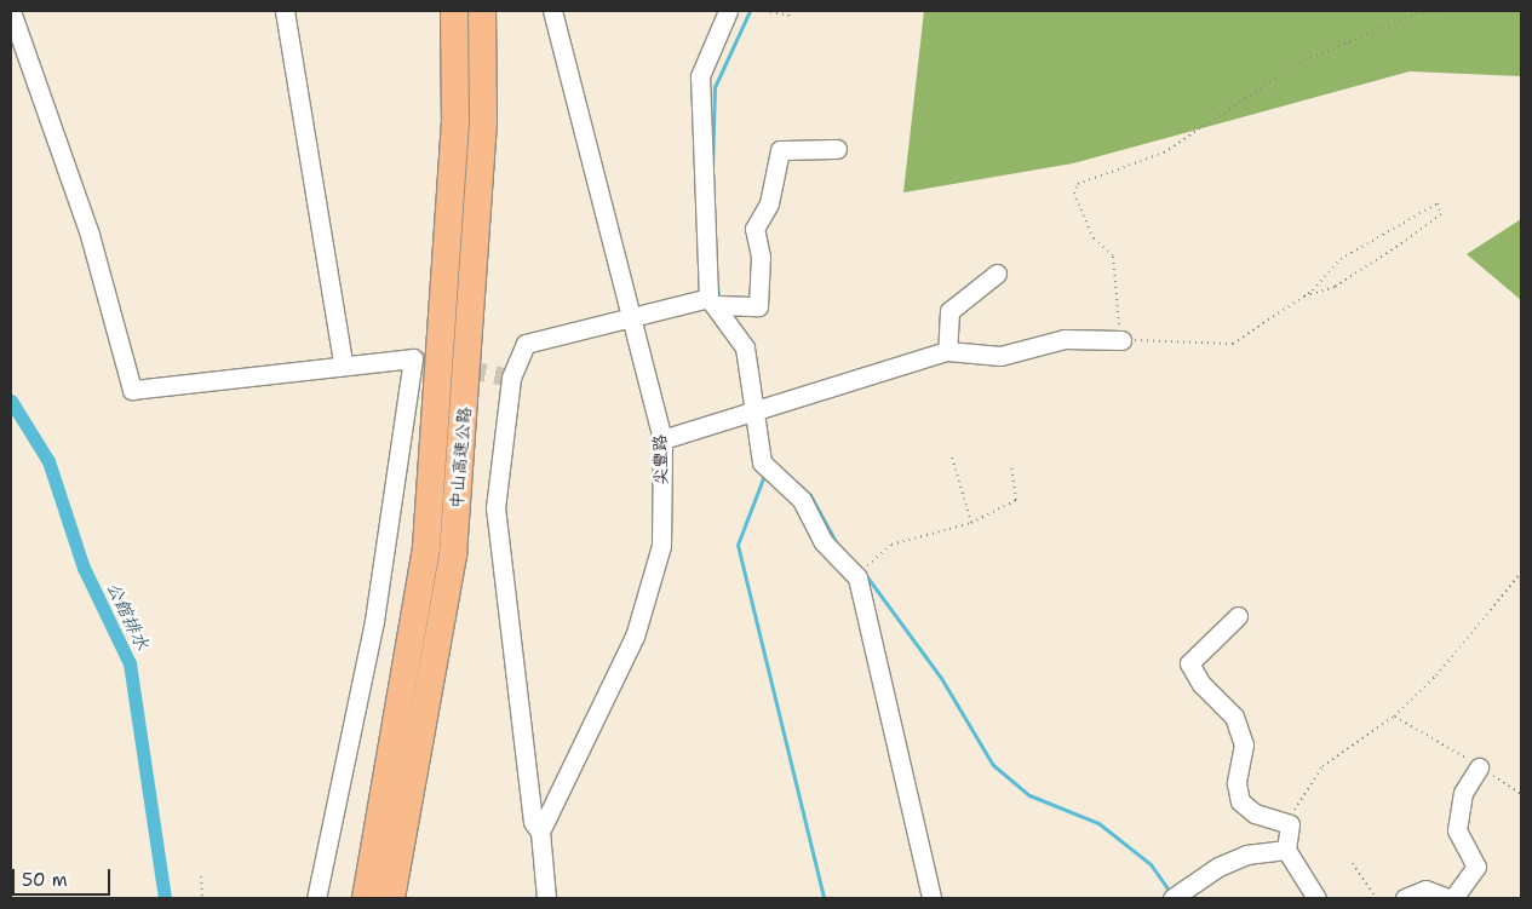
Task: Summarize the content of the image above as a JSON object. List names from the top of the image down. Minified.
{"streets":{"highway":["中山高速公路"],"street":["尖豐路"]},"water":["公館排水"],"scale_bar":"50 m"}
